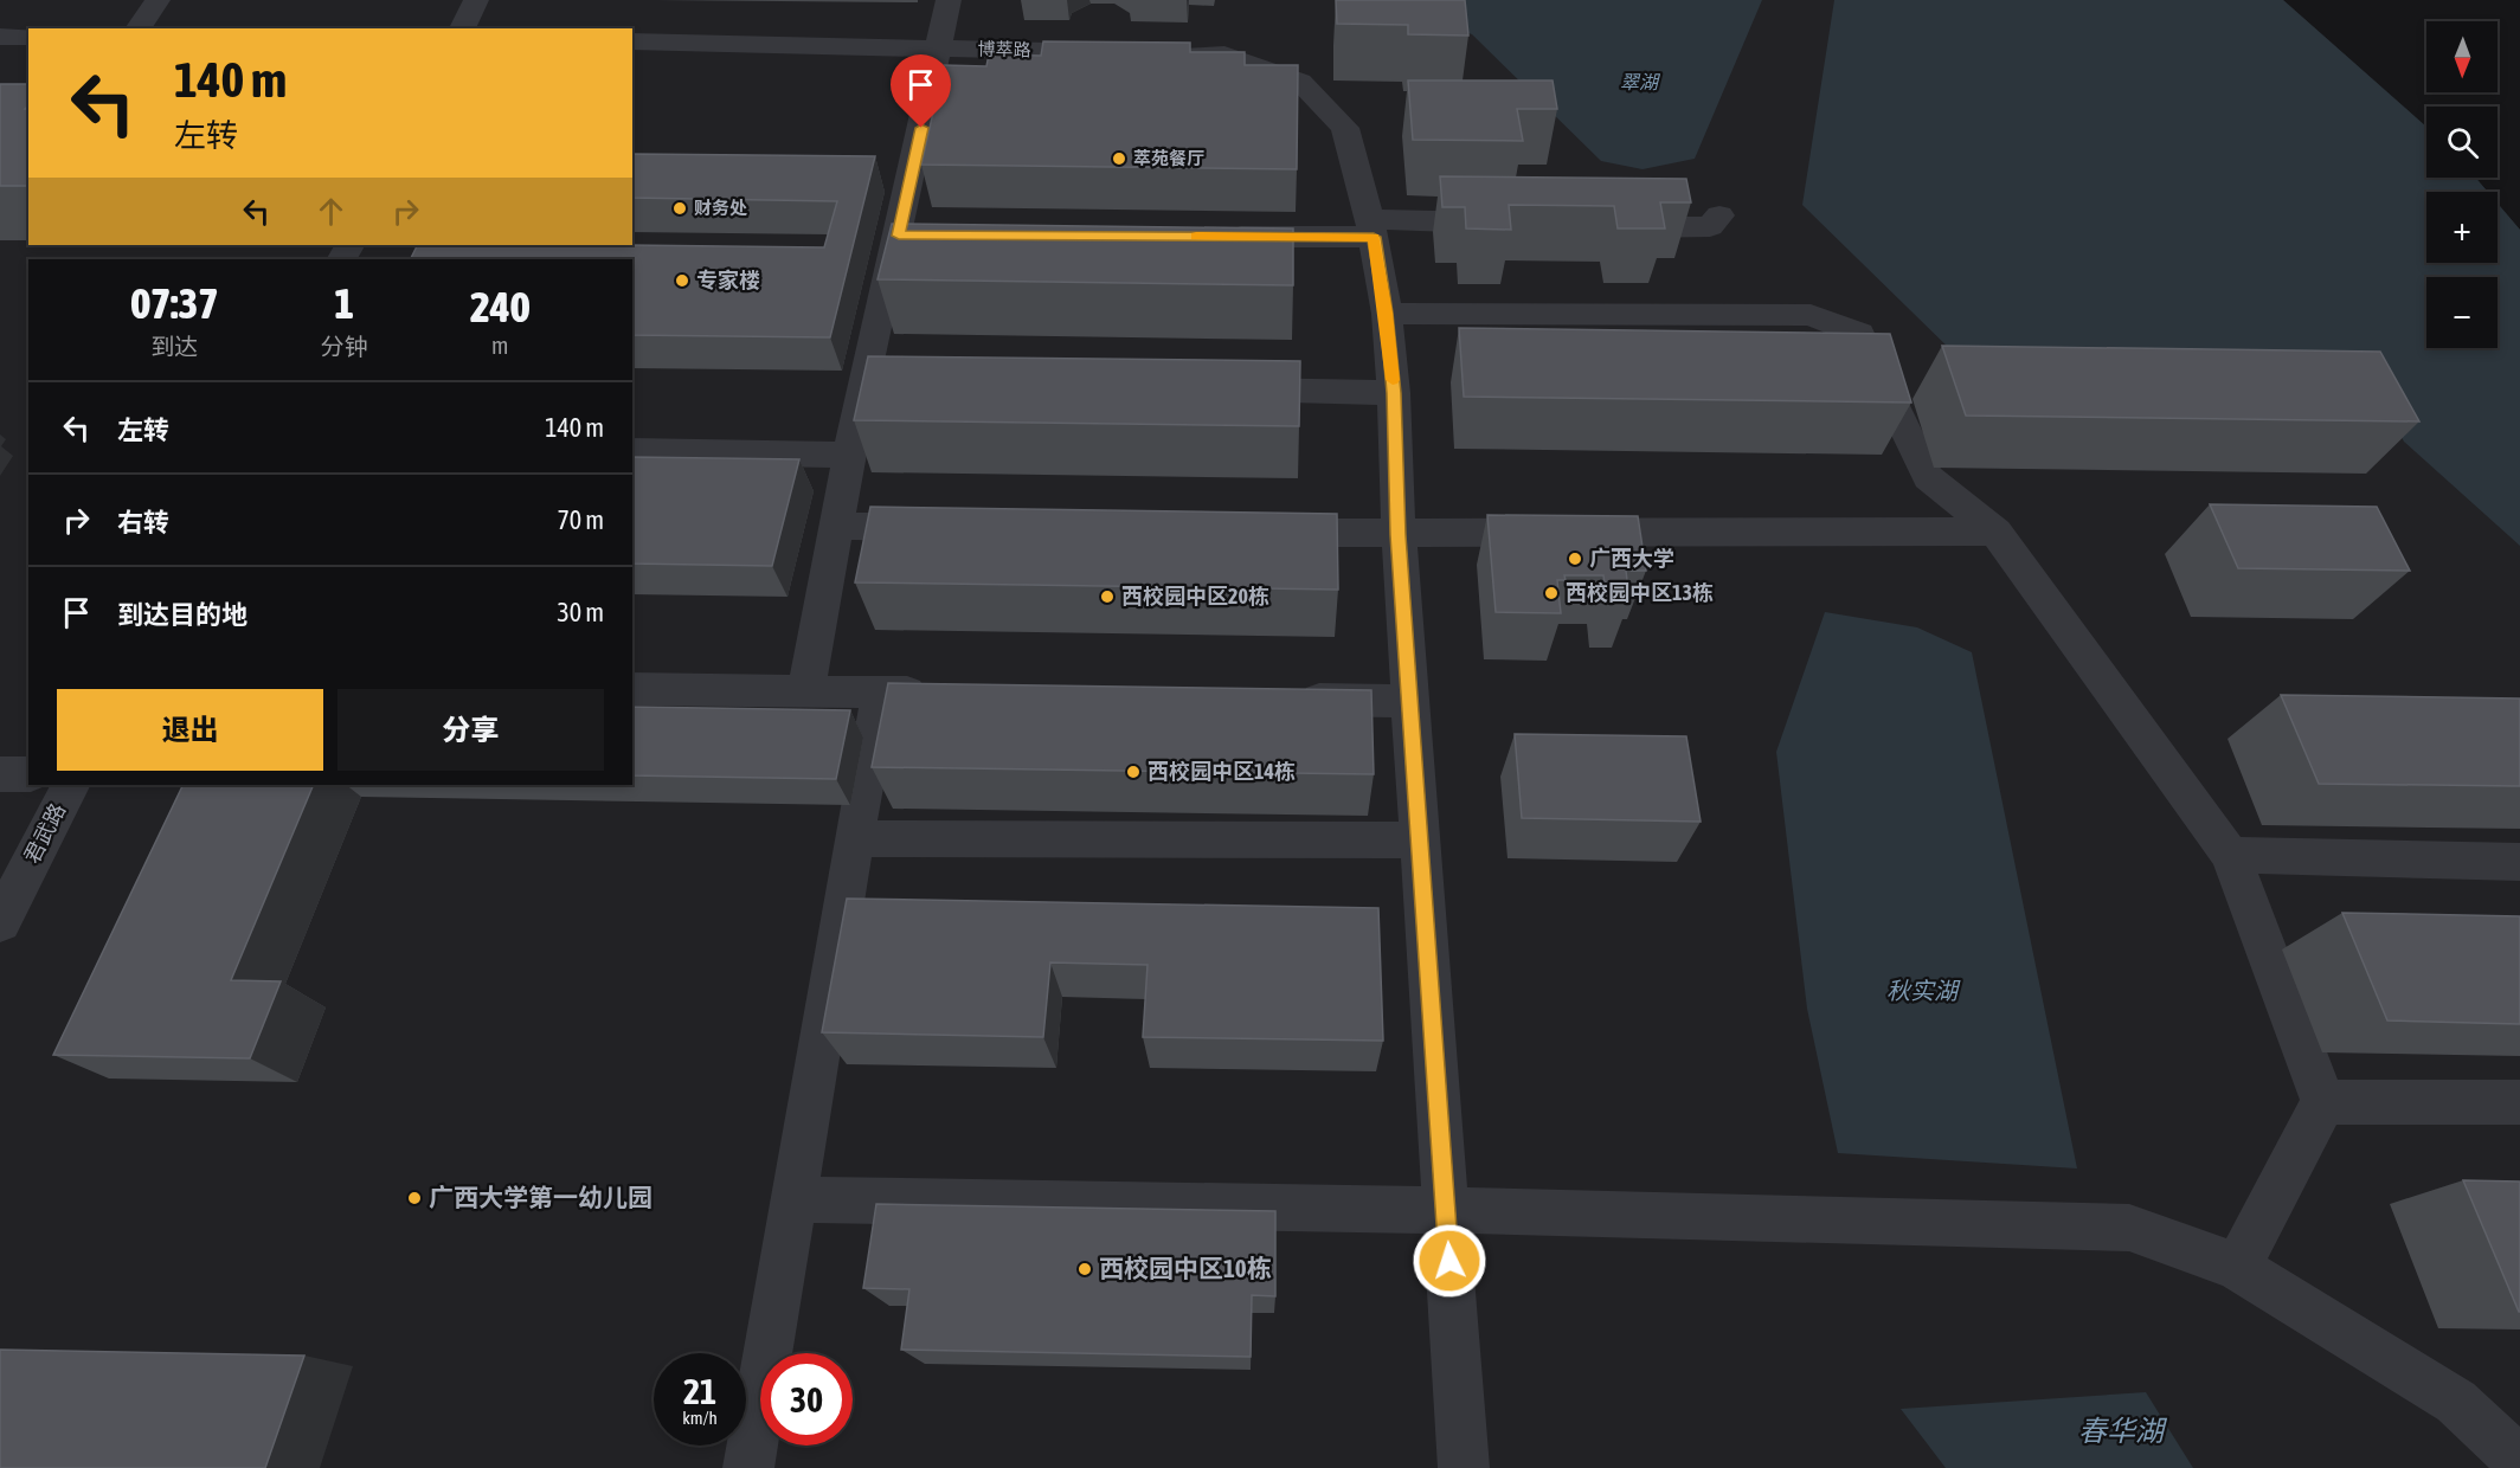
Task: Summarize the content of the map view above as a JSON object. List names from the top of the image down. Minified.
{"streets":{"street":["博萃路","君武路"]},"water":["翠湖","秋实湖","春华湖"],"places":["萃苑餐厅","财务处","专家楼","广西大学","西校园中区13栋","西校园中区20栋","西校园中区14栋","广西大学第一幼儿园","西校园中区10栋"],"north":"bottom","page":{"map_buttons":["+","−"],"turn":["140 m","左转"],"eta":["07:37","到达","1","分钟","240","m"],"list":[{"name":"左转","value":"140 m"},{"name":"右转","value":"70 m"},{"name":"到达目的地","value":"30 m"}],"buttons":["退出","分享"],"speed":"21 km/h","limit":"30"}}
